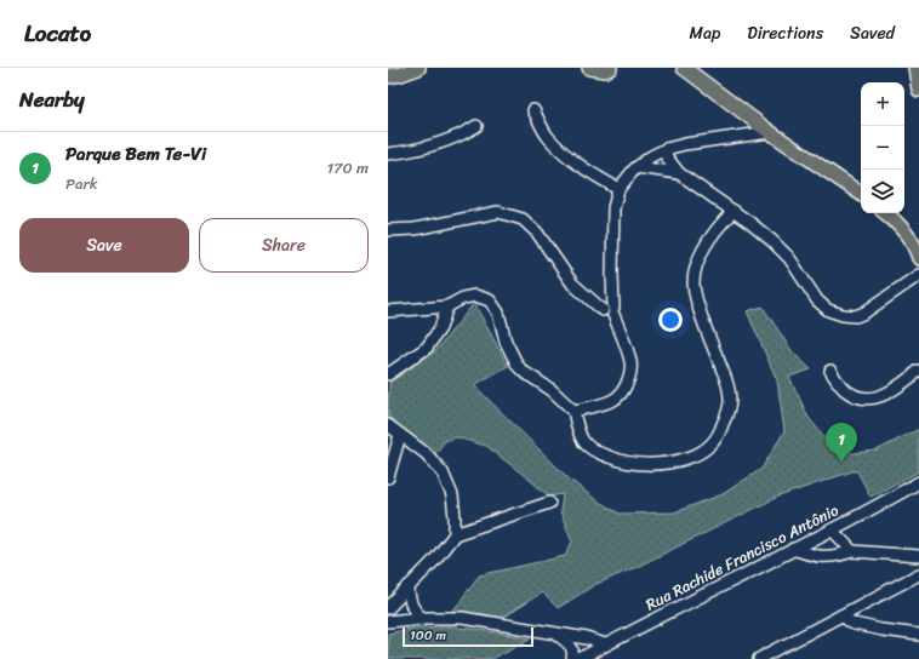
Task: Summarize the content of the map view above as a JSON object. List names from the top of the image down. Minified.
{"streets":{"street":["Rua Rachide Francisco Antônio"]},"scale_bar":"100 m","page":{"header":"Locato","nav":["Map","Directions","Saved"],"heading":"Nearby","map_buttons":["+","−"],"list":[{"mark":"1","name":"Parque Bem Te-Vi","note":"Park","value":"170 m"}],"buttons":["Save","Share"],"pins":"1","scale":"100 m"}}
